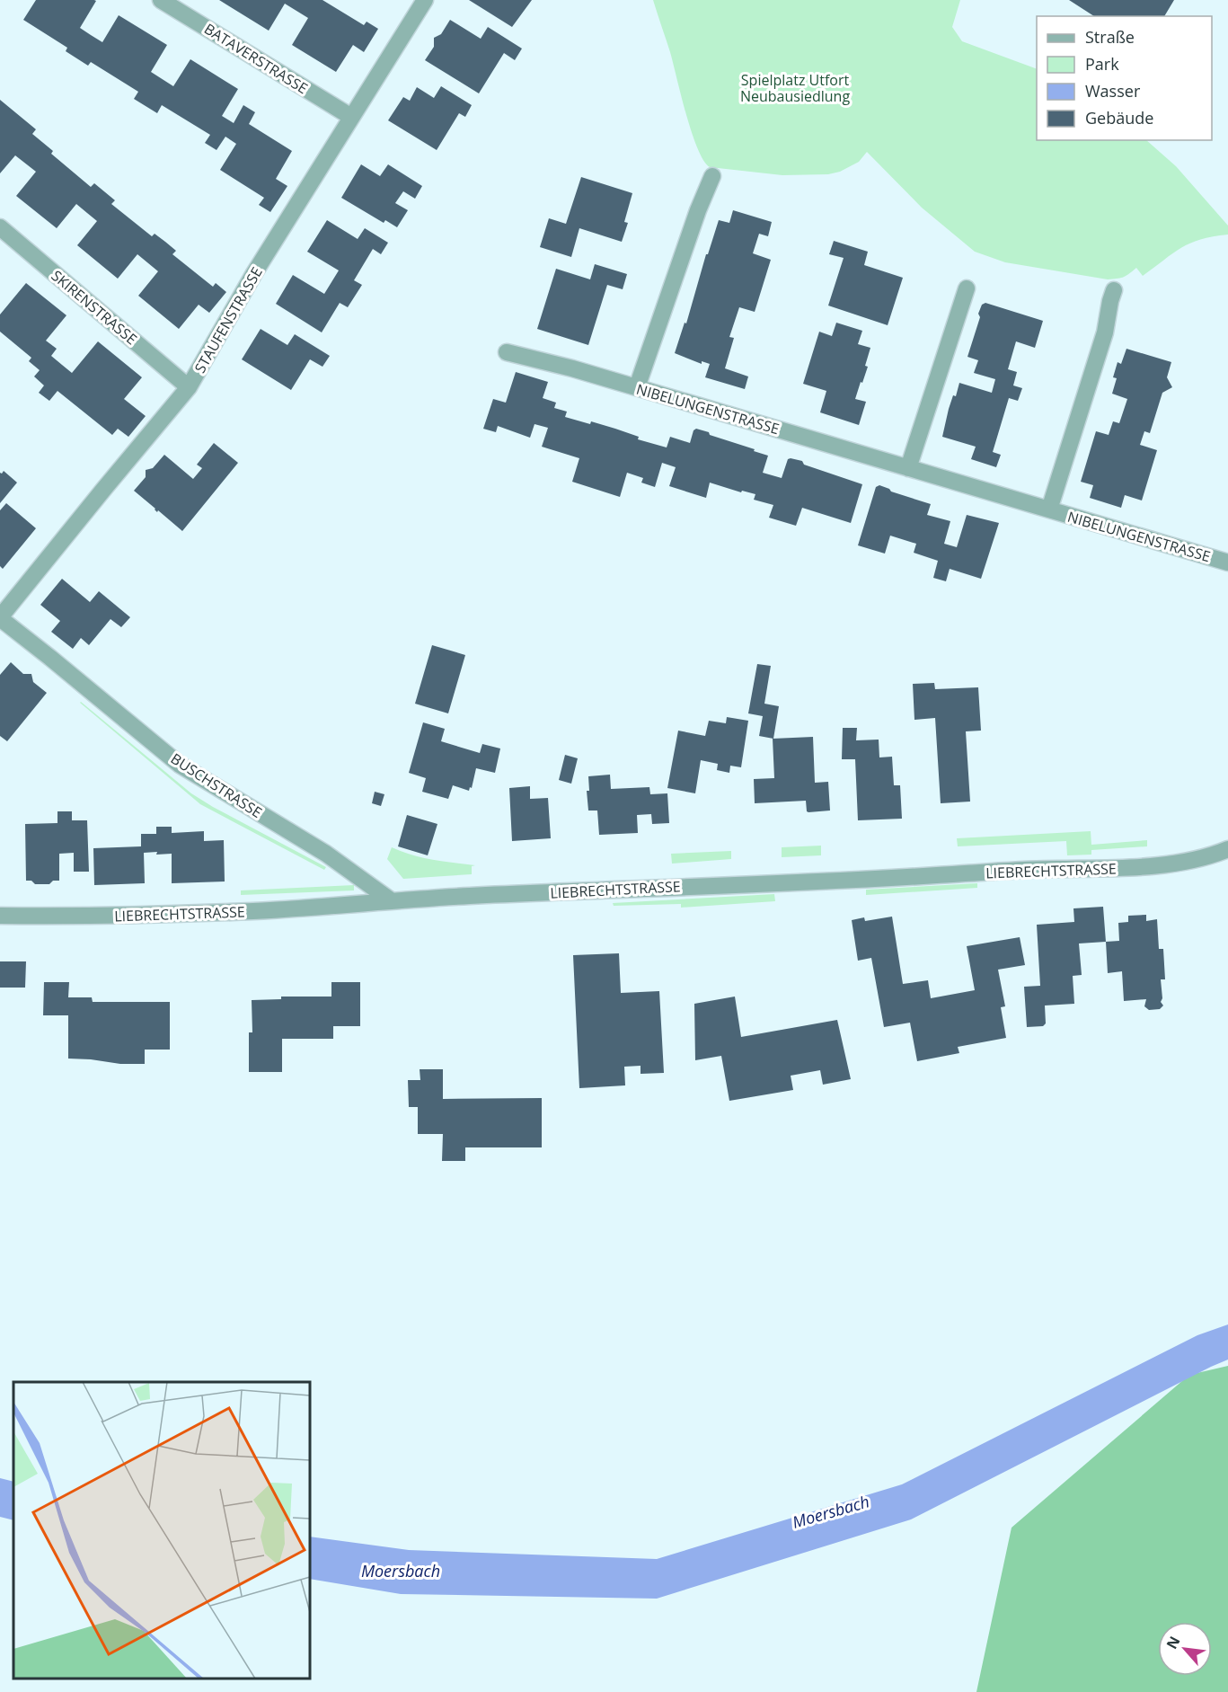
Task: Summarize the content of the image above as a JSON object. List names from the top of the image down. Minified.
{"streets":{"street":["BATAVERSTRASSE","SKIRENSTRASSE","STAUFENSTRASSE","NIBELUNGENSTRASSE","BUSCHSTRASSE","LIEBRECHTSTRASSE"]},"crossings":[["BATAVERSTRASSE","STAUFENSTRASSE"],["SKIRENSTRASSE","STAUFENSTRASSE"],["STAUFENSTRASSE","BUSCHSTRASSE"],["BUSCHSTRASSE","LIEBRECHTSTRASSE"]],"water":["Moersbach"],"parks":["Spielplatz Utfort Neubausiedlung"],"legend":["Straße","Park","Wasser","Gebäude"],"north":"top left"}
